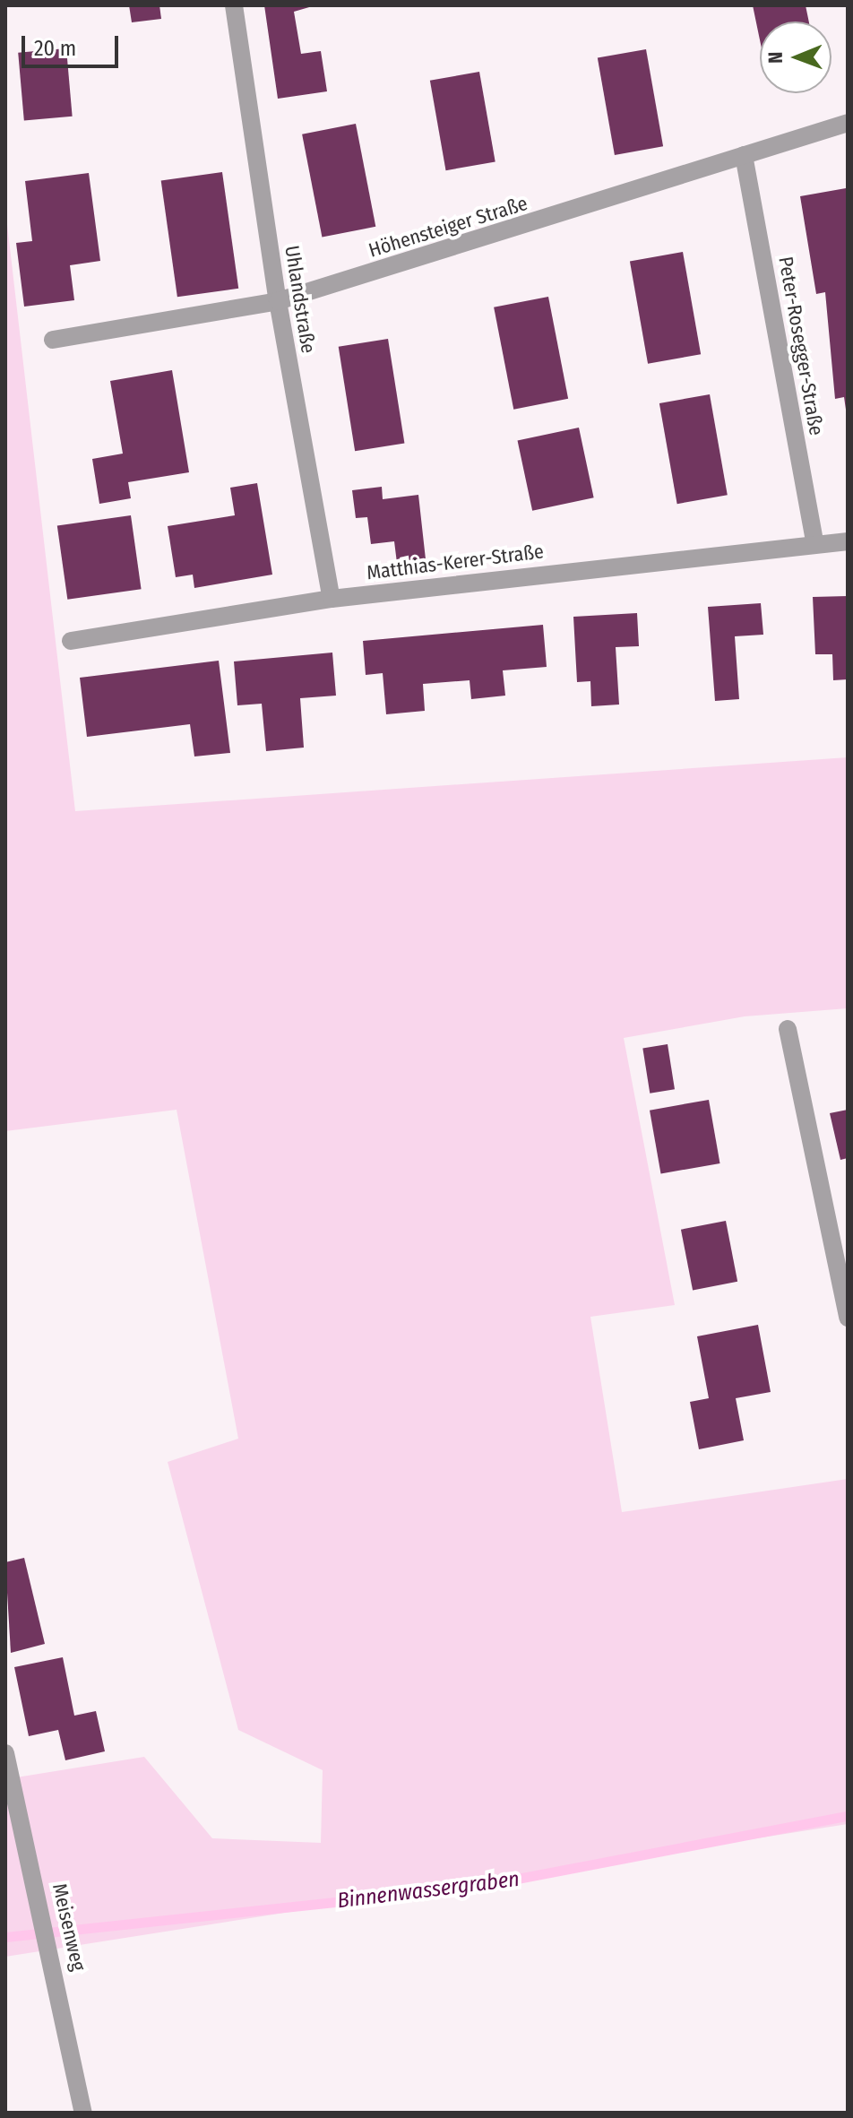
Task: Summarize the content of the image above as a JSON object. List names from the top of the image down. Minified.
{"streets":{"street":["Höhensteiger Straße","Uhlandstraße","Peter-Rosegger-Straße","Matthias-Kerer-Straße","Meisenweg"]},"crossings":[["Höhensteiger Straße","Uhlandstraße"],["Höhensteiger Straße","Peter-Rosegger-Straße"],["Uhlandstraße","Matthias-Kerer-Straße"],["Peter-Rosegger-Straße","Matthias-Kerer-Straße"]],"water":["Binnenwassergraben"],"scale_bar":"20 m","north":"left"}
